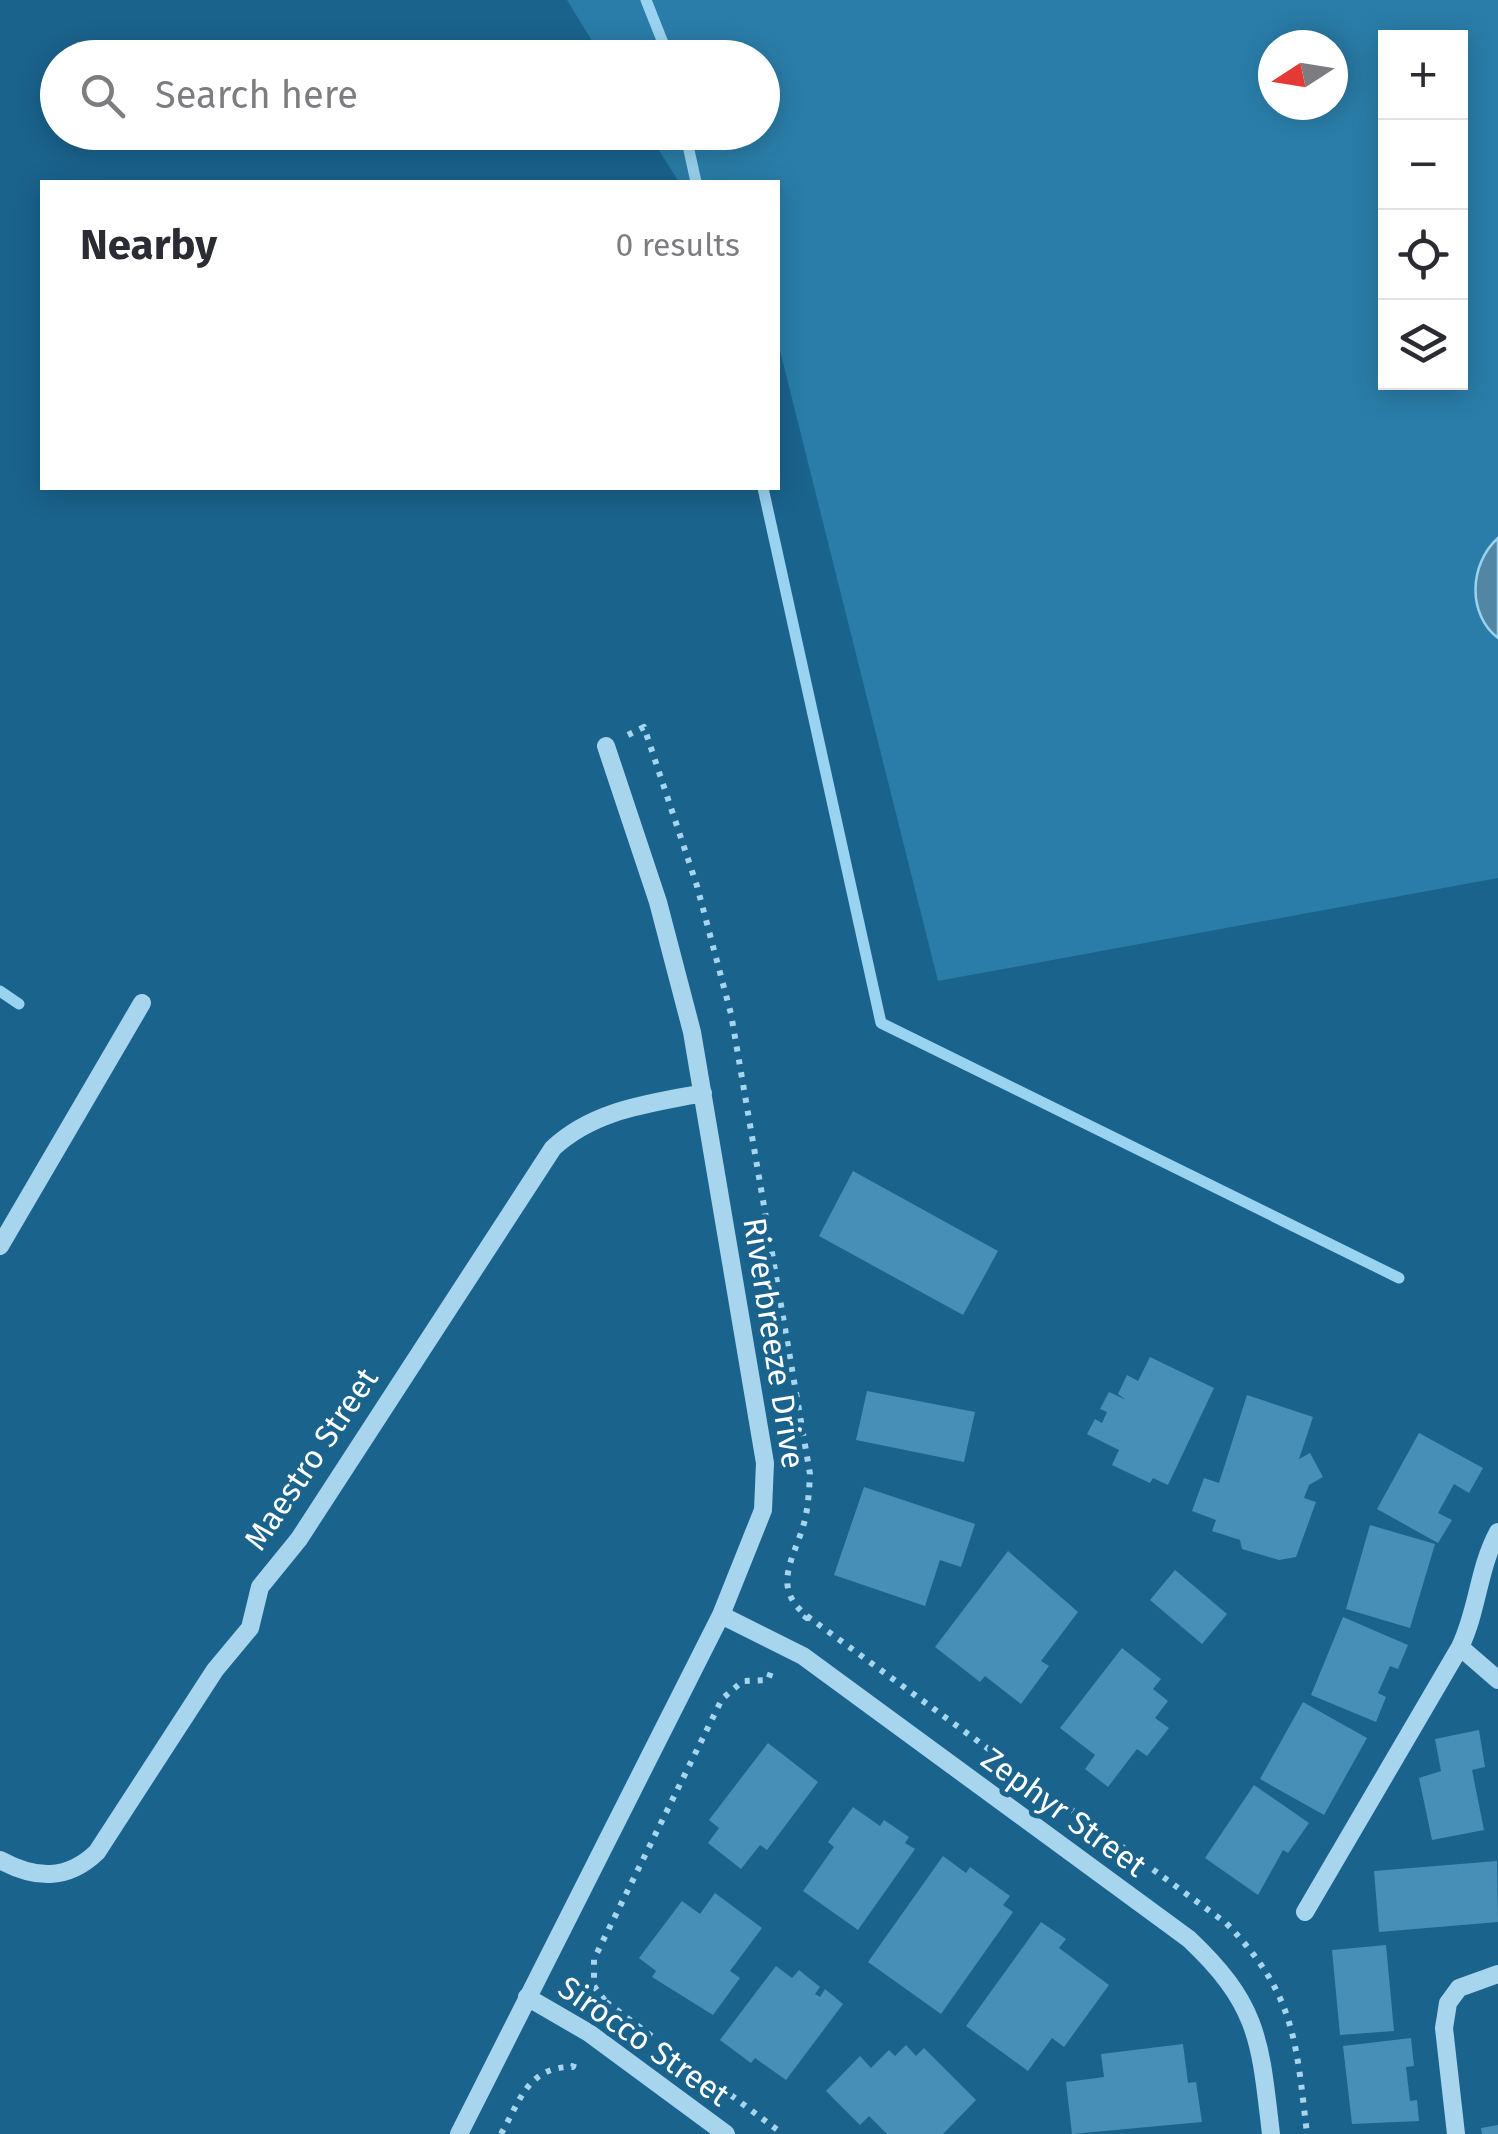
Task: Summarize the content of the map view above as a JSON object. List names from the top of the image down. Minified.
{"streets":{"street":["Riverbreeze Drive","Maestro Street","Zephyr Street","Sirocco Street"]},"crossings":[["Riverbreeze Drive","Maestro Street"],["Riverbreeze Drive","Zephyr Street"],["Riverbreeze Drive","Sirocco Street"]],"north":"left","page":{"map_buttons":["+","−"],"search":"Search here","heading":["Nearby","0 results"]}}
